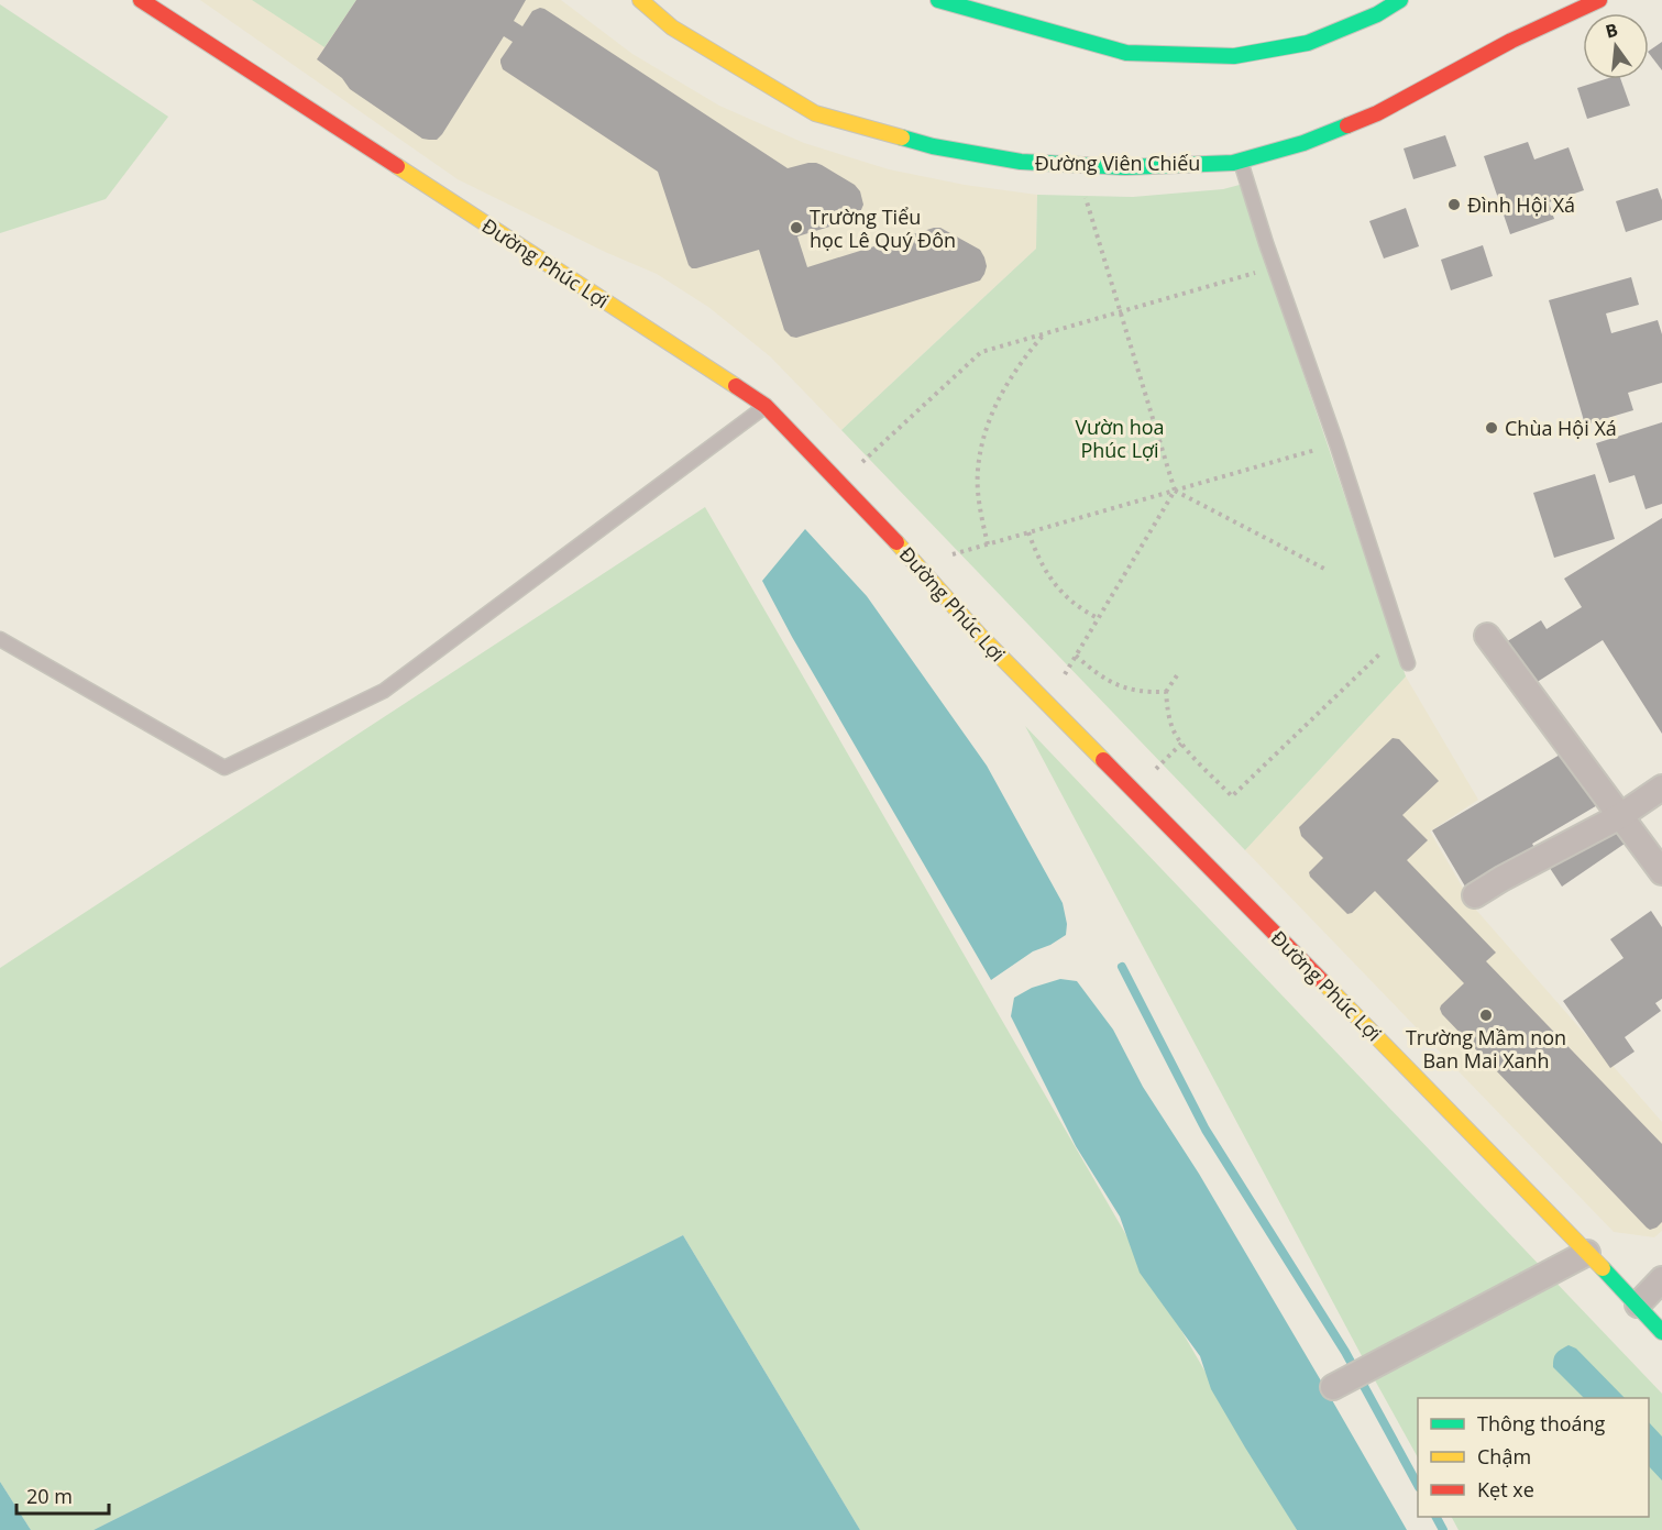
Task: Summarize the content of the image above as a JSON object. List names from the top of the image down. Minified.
{"streets":{"street":["Đường Viên Chiếu","Đường Phúc Lợi"]},"parks":["Vườn hoa Phúc Lợi"],"places":["Đình Hội Xá","Trường Tiểu học Lê Quý Đôn","Chùa Hội Xá","Trường Mầm non Ban Mai Xanh"],"legend":["Thông thoáng","Chậm","Kẹt xe"],"scale_bar":"20 m","north":"top"}
